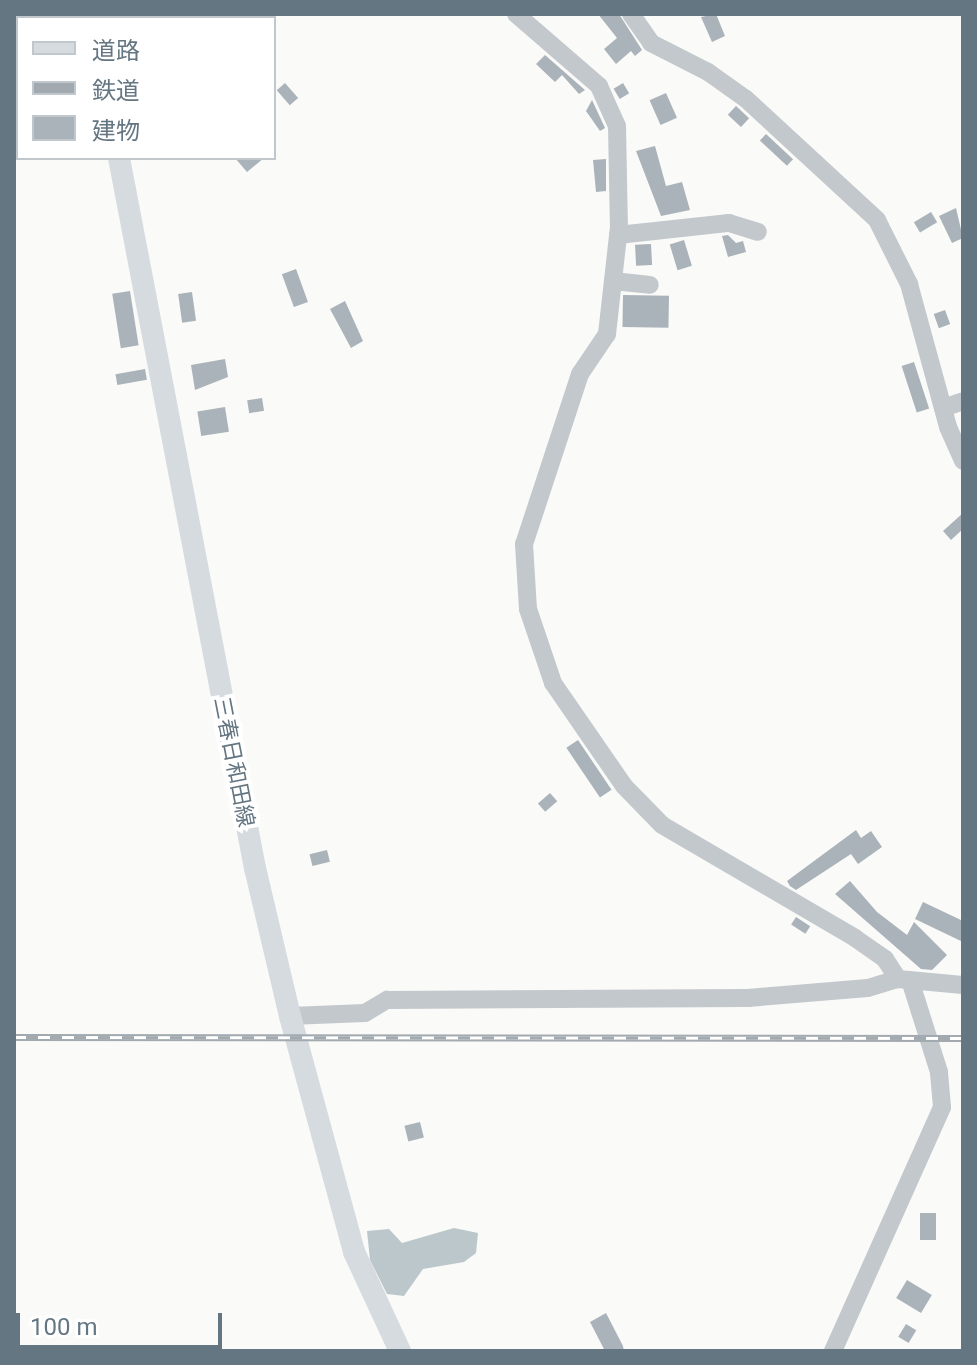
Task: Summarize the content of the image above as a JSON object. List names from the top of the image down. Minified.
{"streets":{"main road":["三春日和田線"]},"legend":["道路","鉄道","建物"],"scale_bar":"100 m"}
